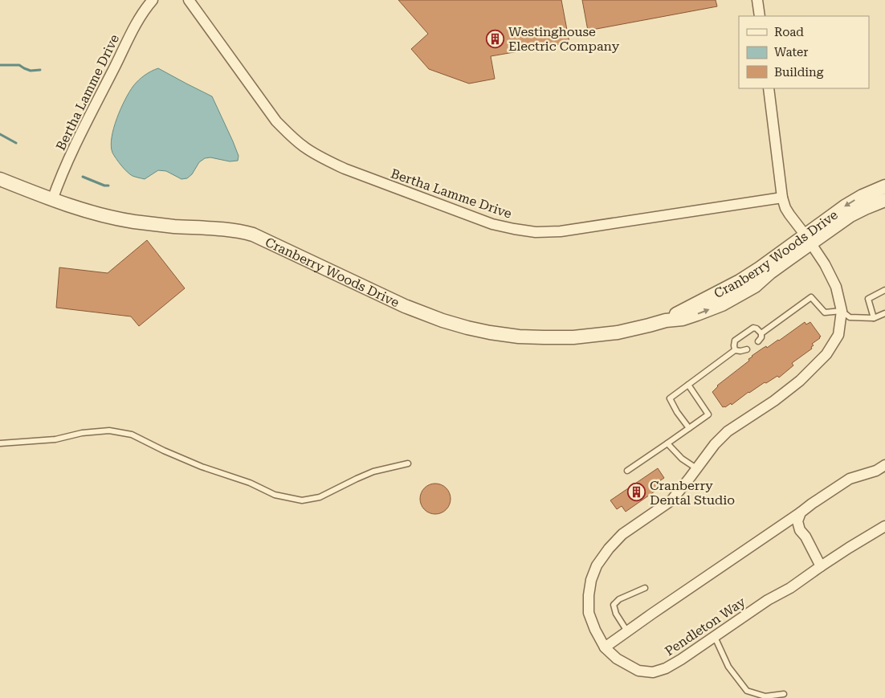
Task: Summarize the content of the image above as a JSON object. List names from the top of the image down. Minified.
{"streets":{"street":["Bertha Lamme Drive","Cranberry Woods Drive","Pendleton Way"]},"crossings":[["Bertha Lamme Drive","Cranberry Woods Drive"],["Bertha Lamme Drive","Pendleton Way"],["Cranberry Woods Drive","Pendleton Way"]],"places":{"building":["Westinghouse Electric Company","Cranberry Dental Studio"]},"legend":["Road","Water","Building"]}
